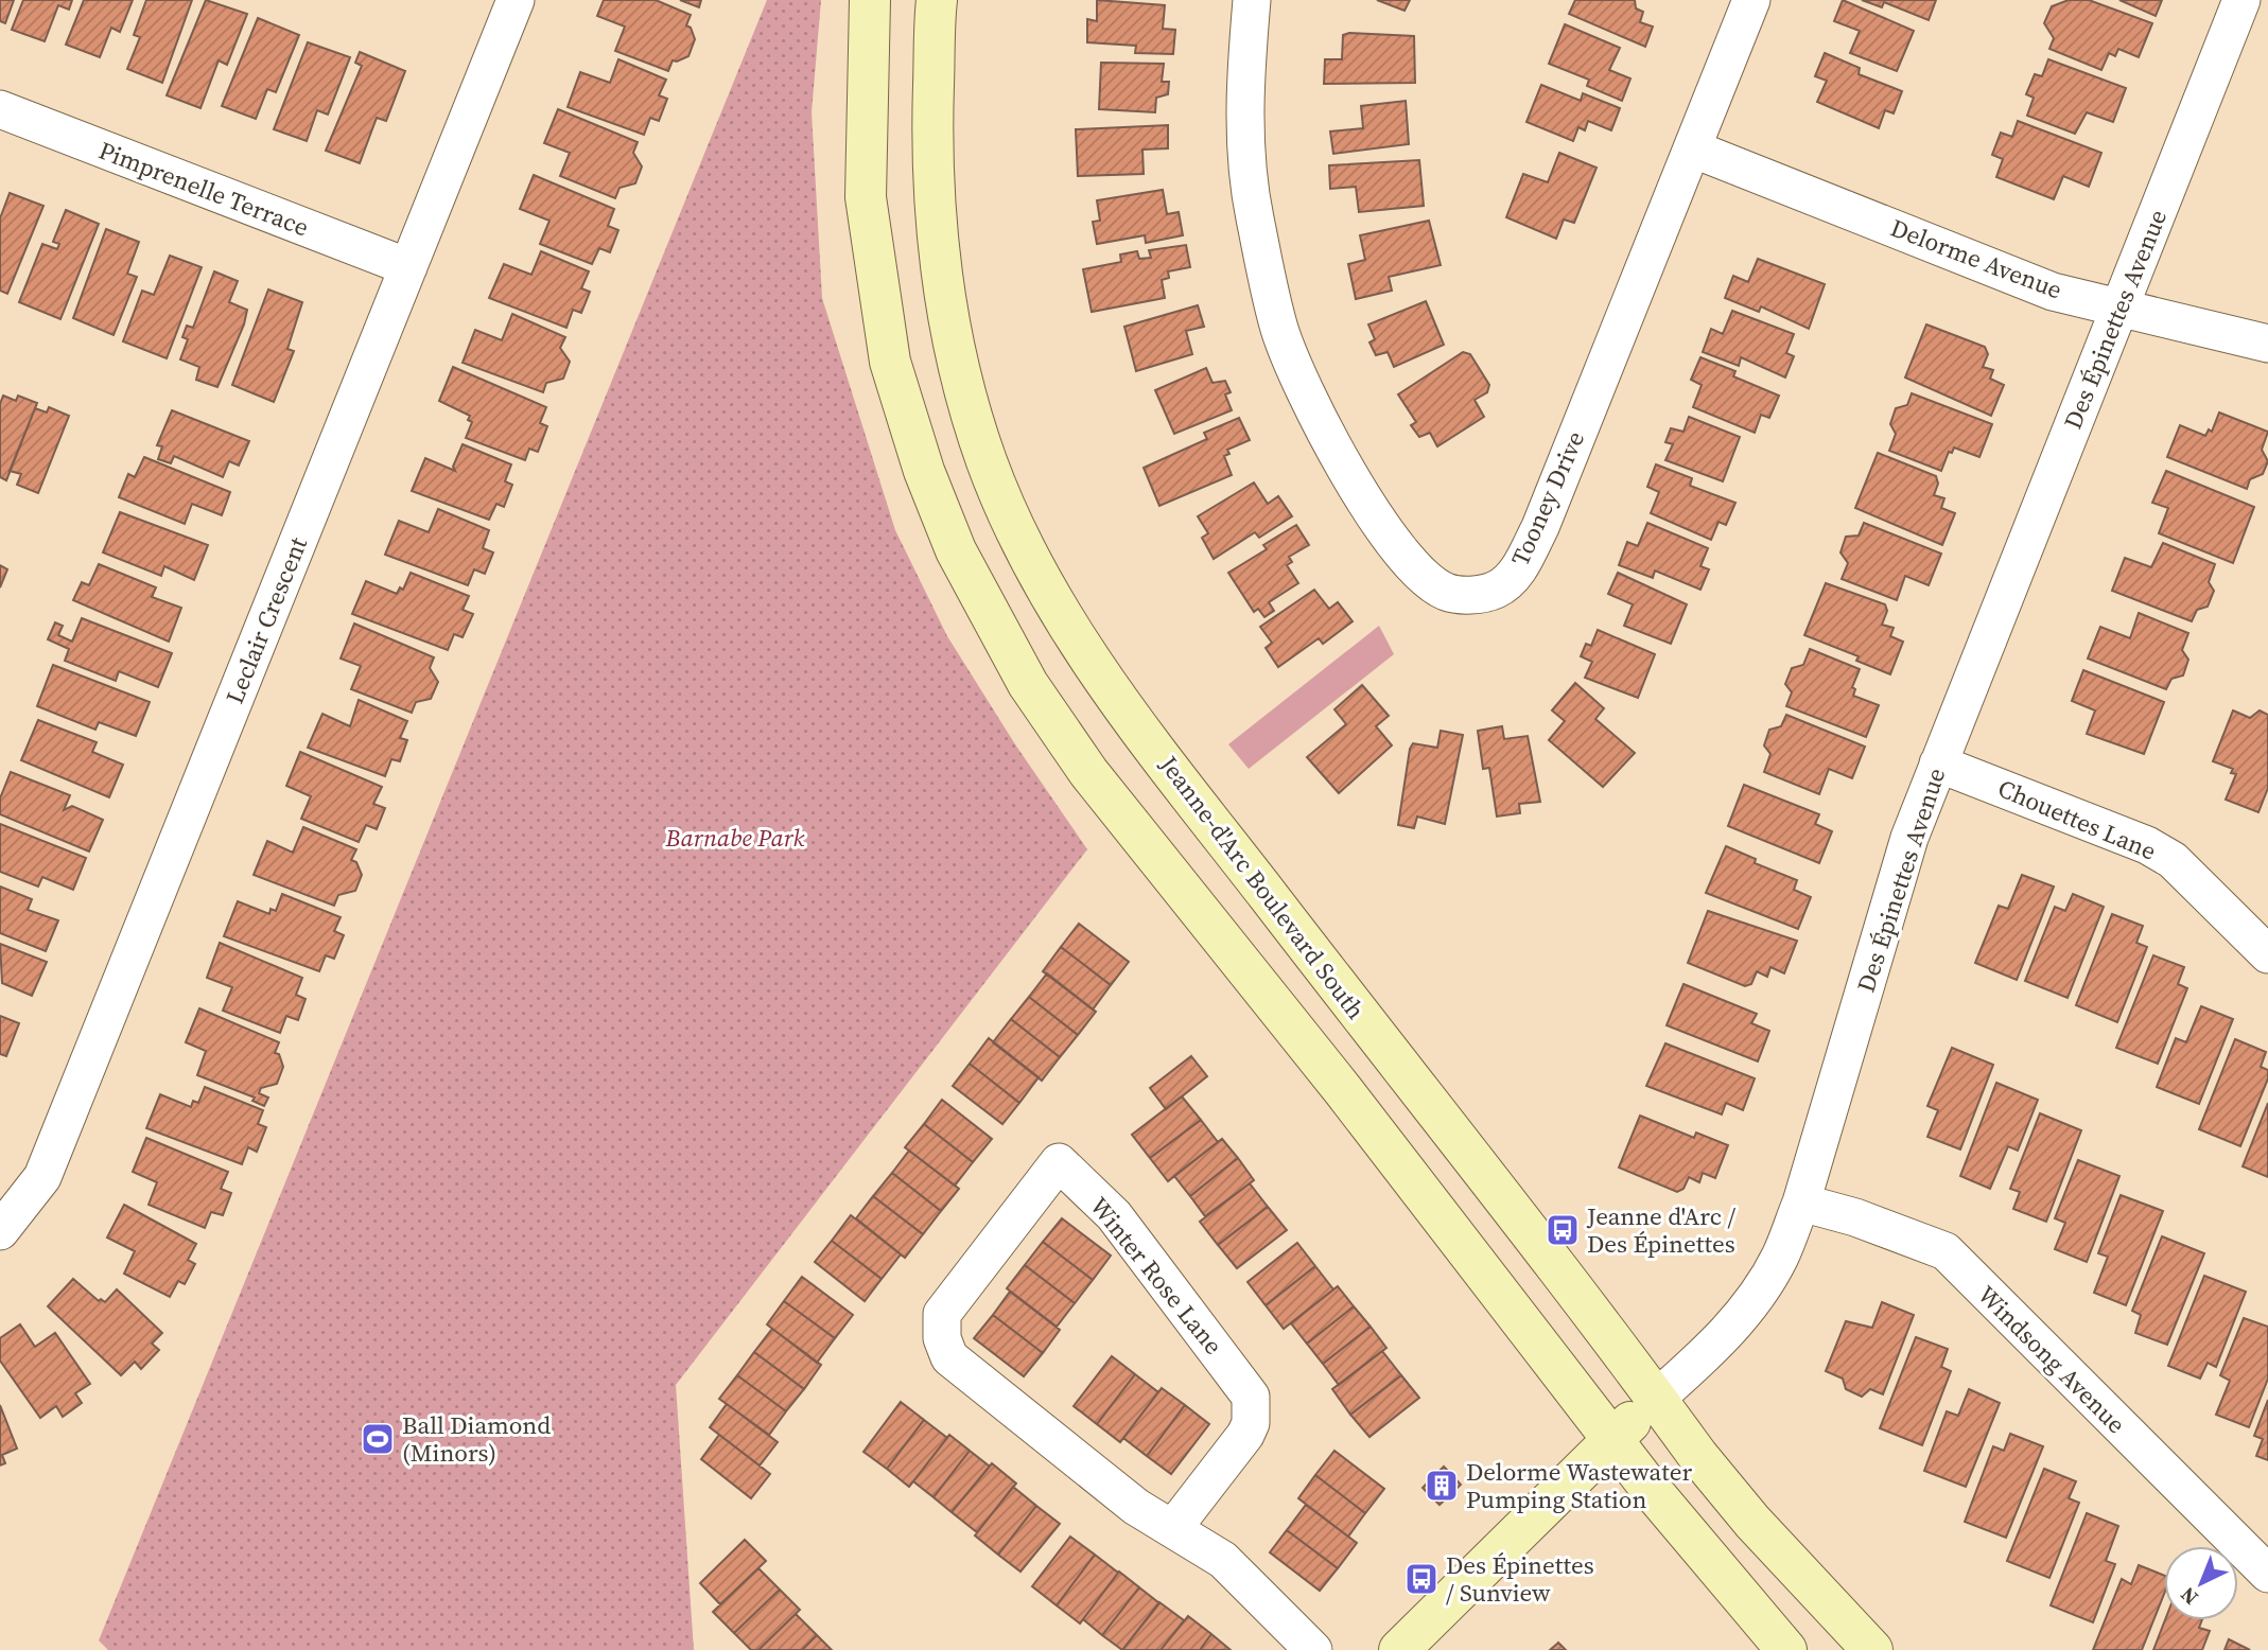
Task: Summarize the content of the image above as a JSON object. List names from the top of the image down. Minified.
{"streets":{"main road":["Des Épinettes Avenue","Jeanne-d'Arc Boulevard South"],"street":["Pimprenelle Terrace","Delorme Avenue","Tooney Drive","Leclair Crescent","Chouettes Lane","Winter Rose Lane","Windsong Avenue"]},"crossings":[["Pimprenelle Terrace","Leclair Crescent"],["Delorme Avenue","Des Épinettes Avenue"],["Delorme Avenue","Tooney Drive"],["Des Épinettes Avenue","Chouettes Lane"],["Des Épinettes Avenue","Jeanne-d'Arc Boulevard South"],["Des Épinettes Avenue","Windsong Avenue"]],"parks":["Barnabe Park"],"places":{"bus stop":["Jeanne d'Arc / Des Épinettes","Des Épinettes / Sunview"],"sports":["Ball Diamond (Minors)"],"building":["Delorme Wastewater Pumping Station"]},"north":"bottom left"}
